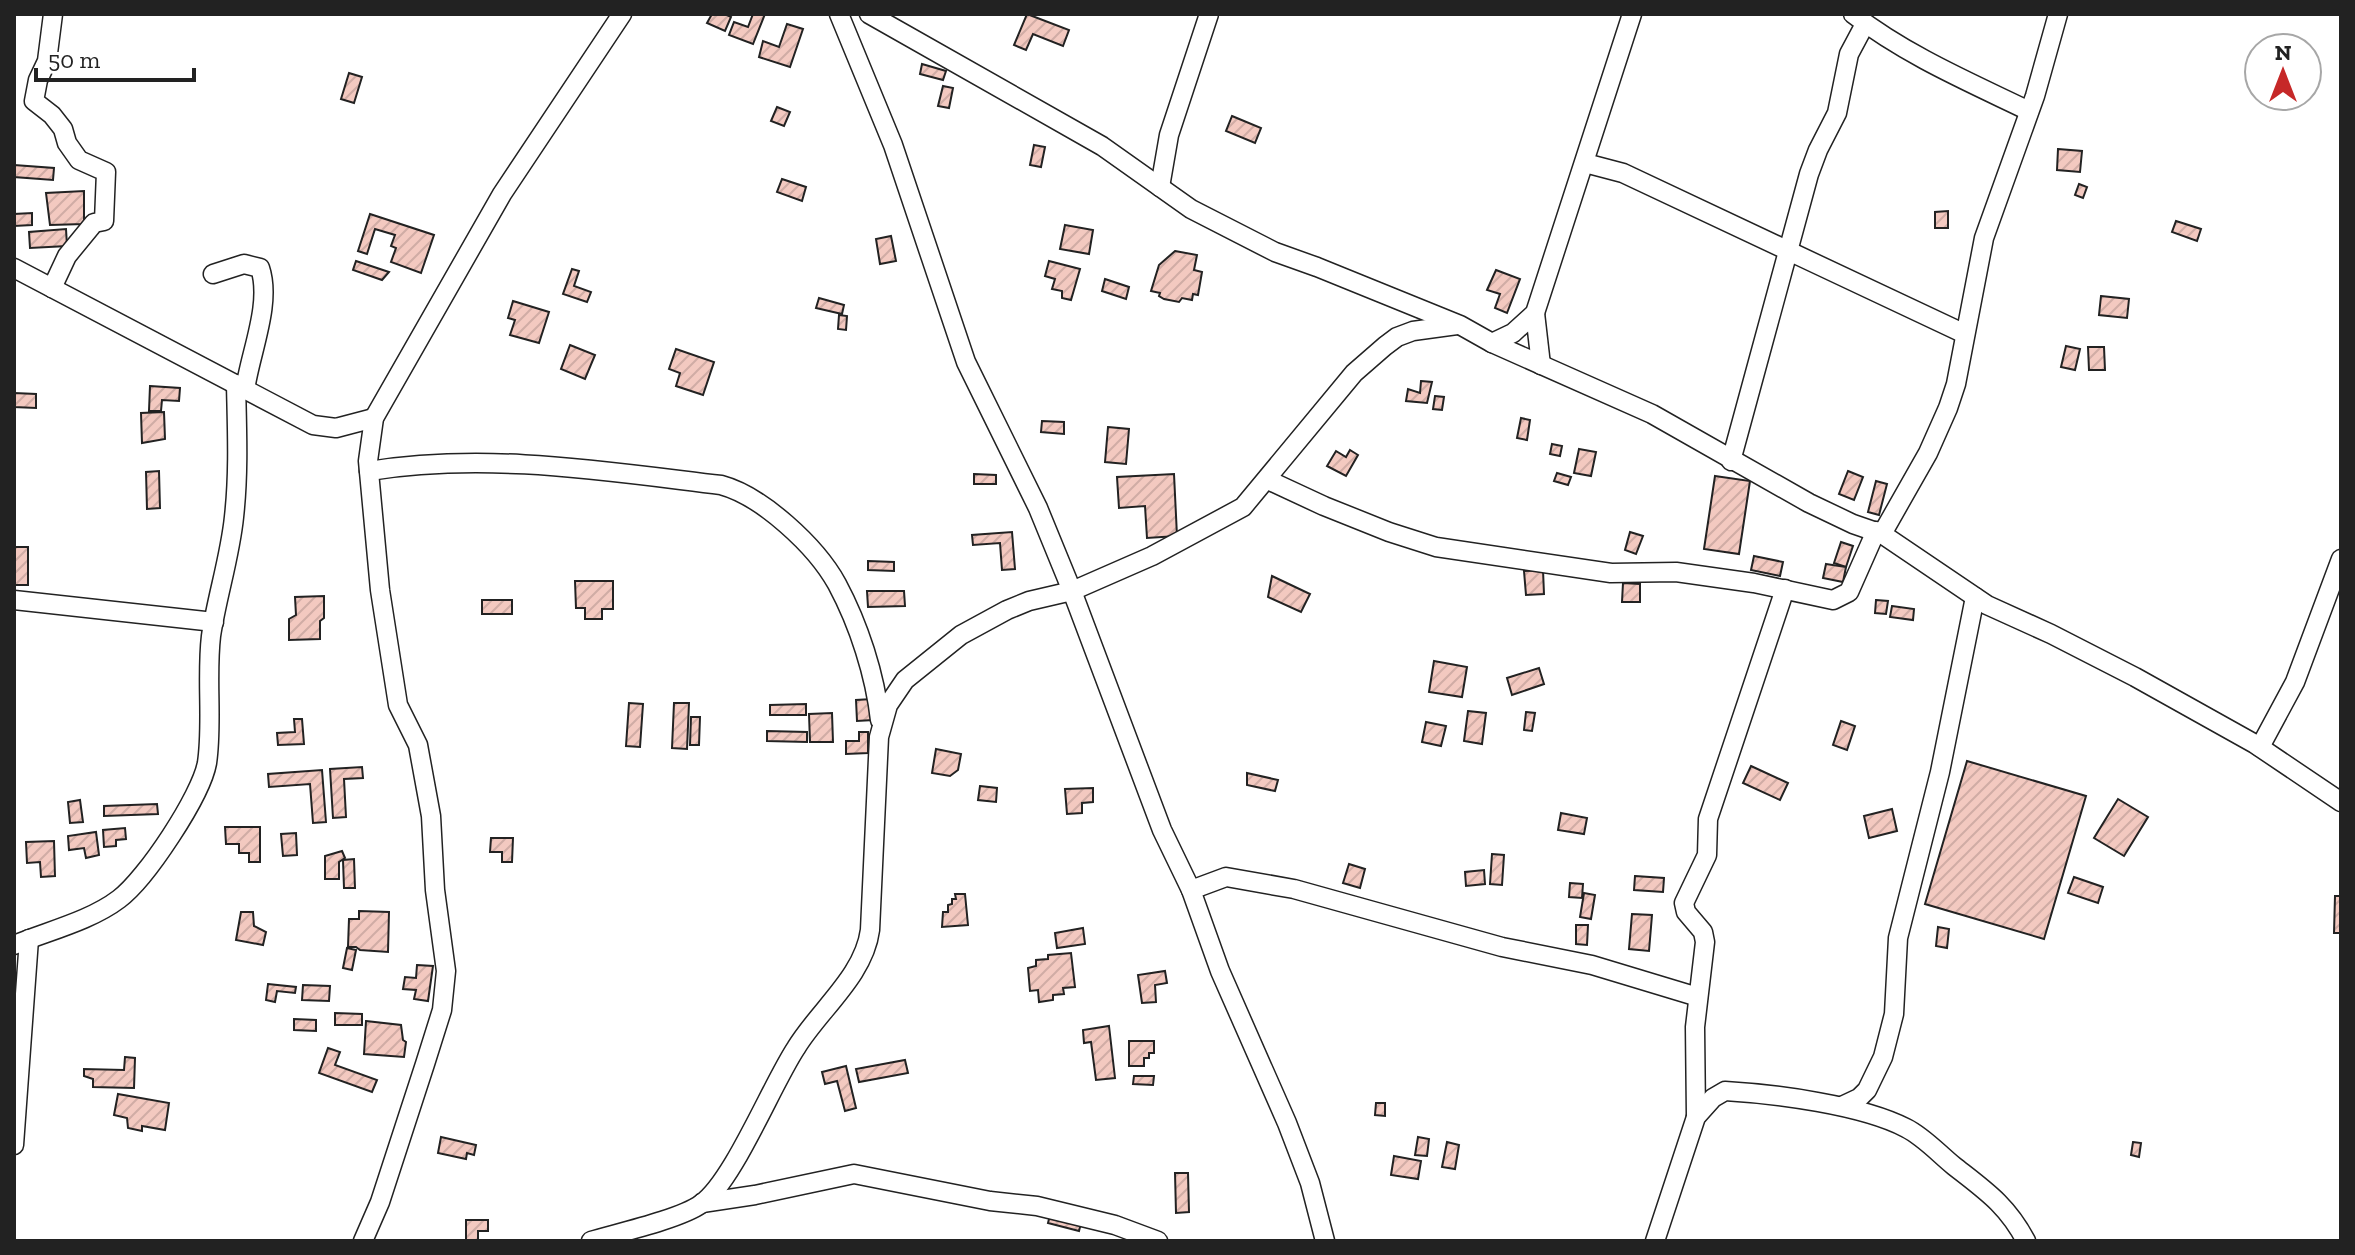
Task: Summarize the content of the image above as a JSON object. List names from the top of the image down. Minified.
{"scale_bar":"50 m","north":"top"}
